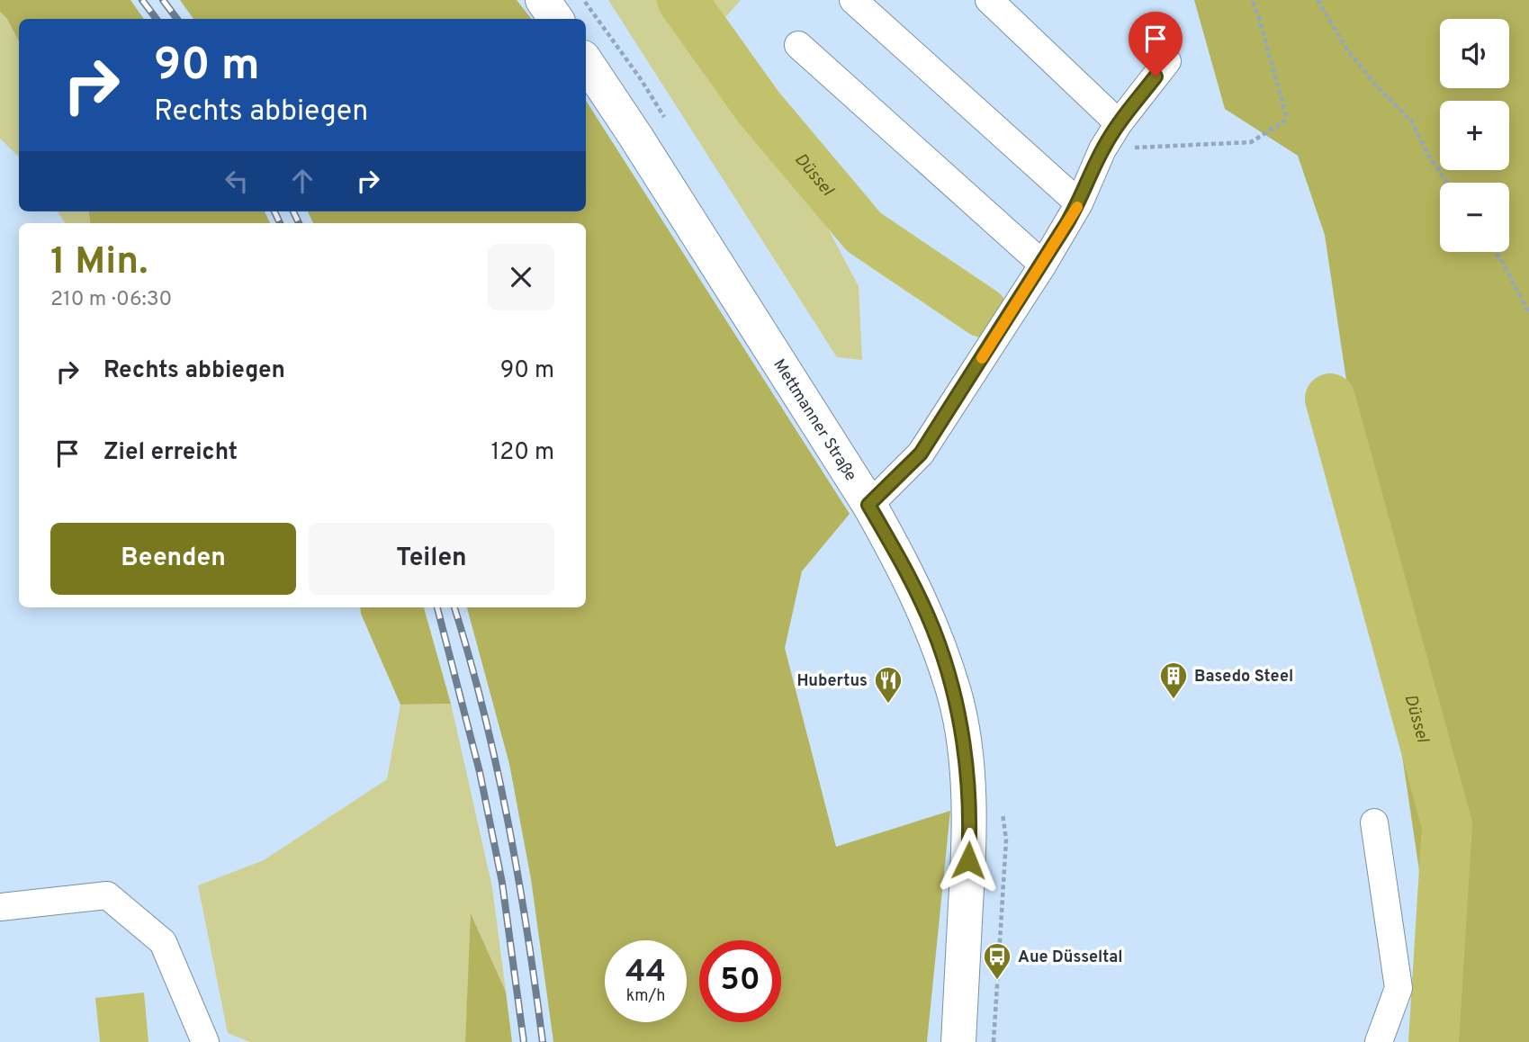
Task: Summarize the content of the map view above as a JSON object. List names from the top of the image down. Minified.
{"streets":{"main road":["Mettmanner Straße"]},"water":["Düssel"],"places":{"building":["Basedo Steel"],"restaurant":["Hubertus"],"bus stop":["Aue Düsseltal"]},"page":{"map_buttons":["+","−"],"turn":["90 m","Rechts abbiegen"],"heading":["1 Min.","210 m · 06:30"],"list":[{"name":"Rechts abbiegen","value":"90 m"},{"name":"Ziel erreicht","value":"120 m"}],"buttons":["Beenden","Teilen"],"speed":"44 km/h","limit":"50"}}
